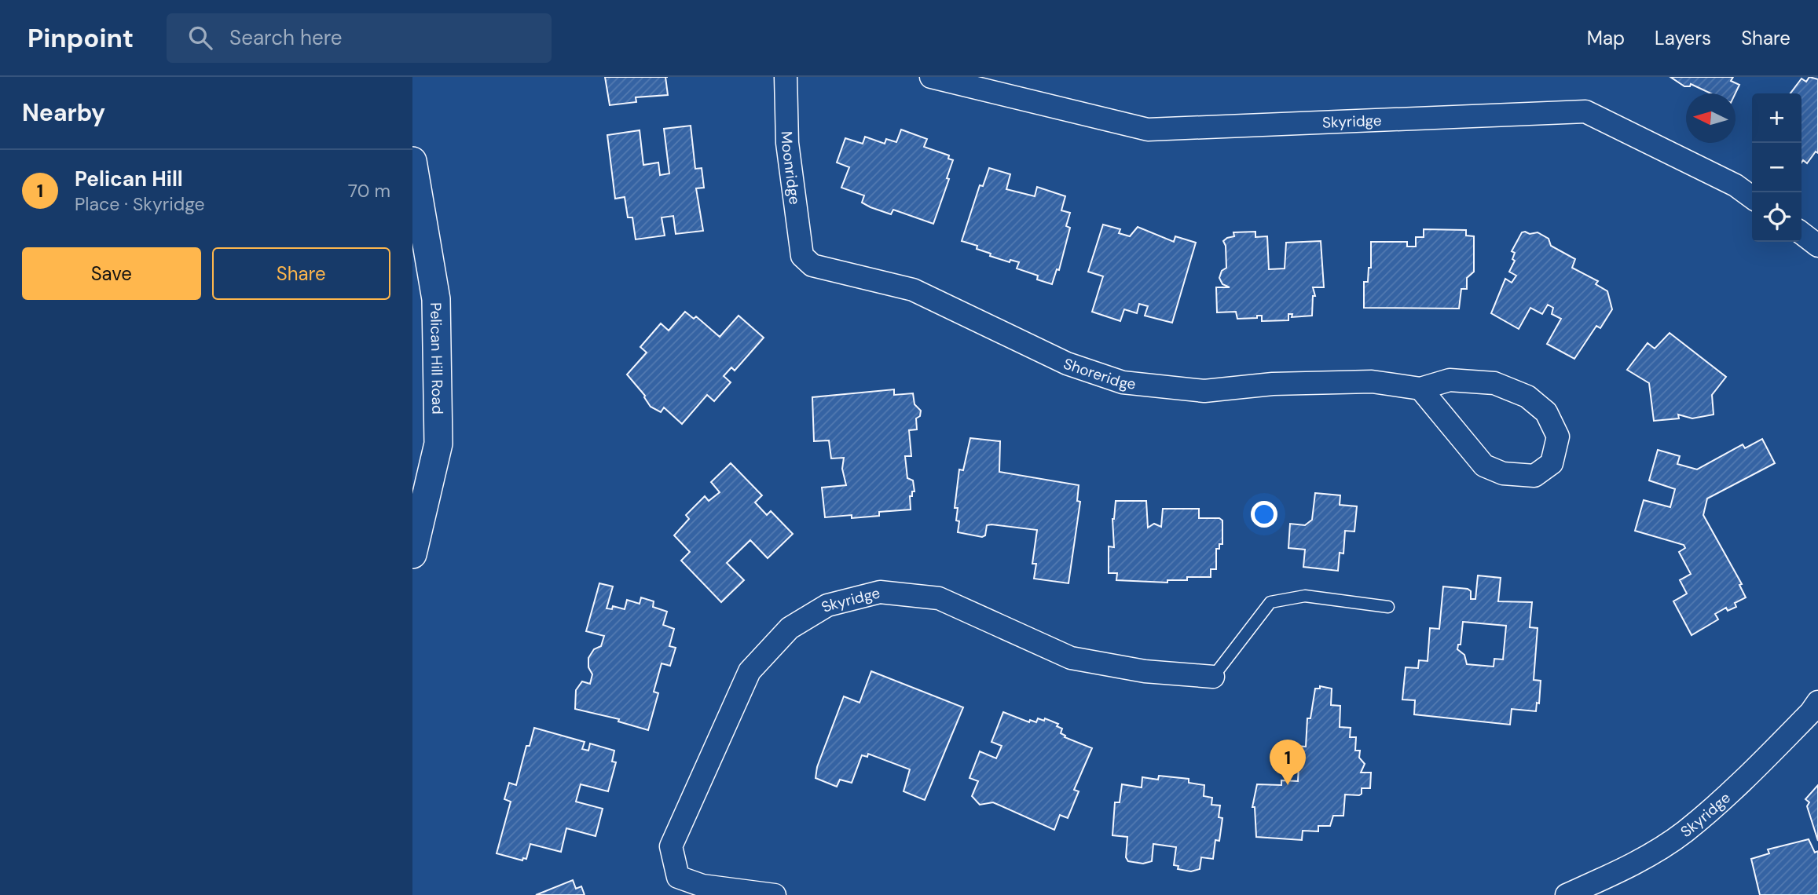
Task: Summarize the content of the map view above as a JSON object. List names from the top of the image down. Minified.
{"streets":{"street":["Skyridge","Moonridge","Pelican Hill Road","Shoreridge"]},"crossings":[["Moonridge","Shoreridge"]],"north":"left","page":{"header":"Pinpoint","search":"Search here","nav":["Map","Layers","Share"],"heading":"Nearby","map_buttons":["+","−"],"list":[{"mark":"1","name":"Pelican Hill","note":"Place · Skyridge","value":"70 m"}],"buttons":["Save","Share"],"pins":"1"}}
